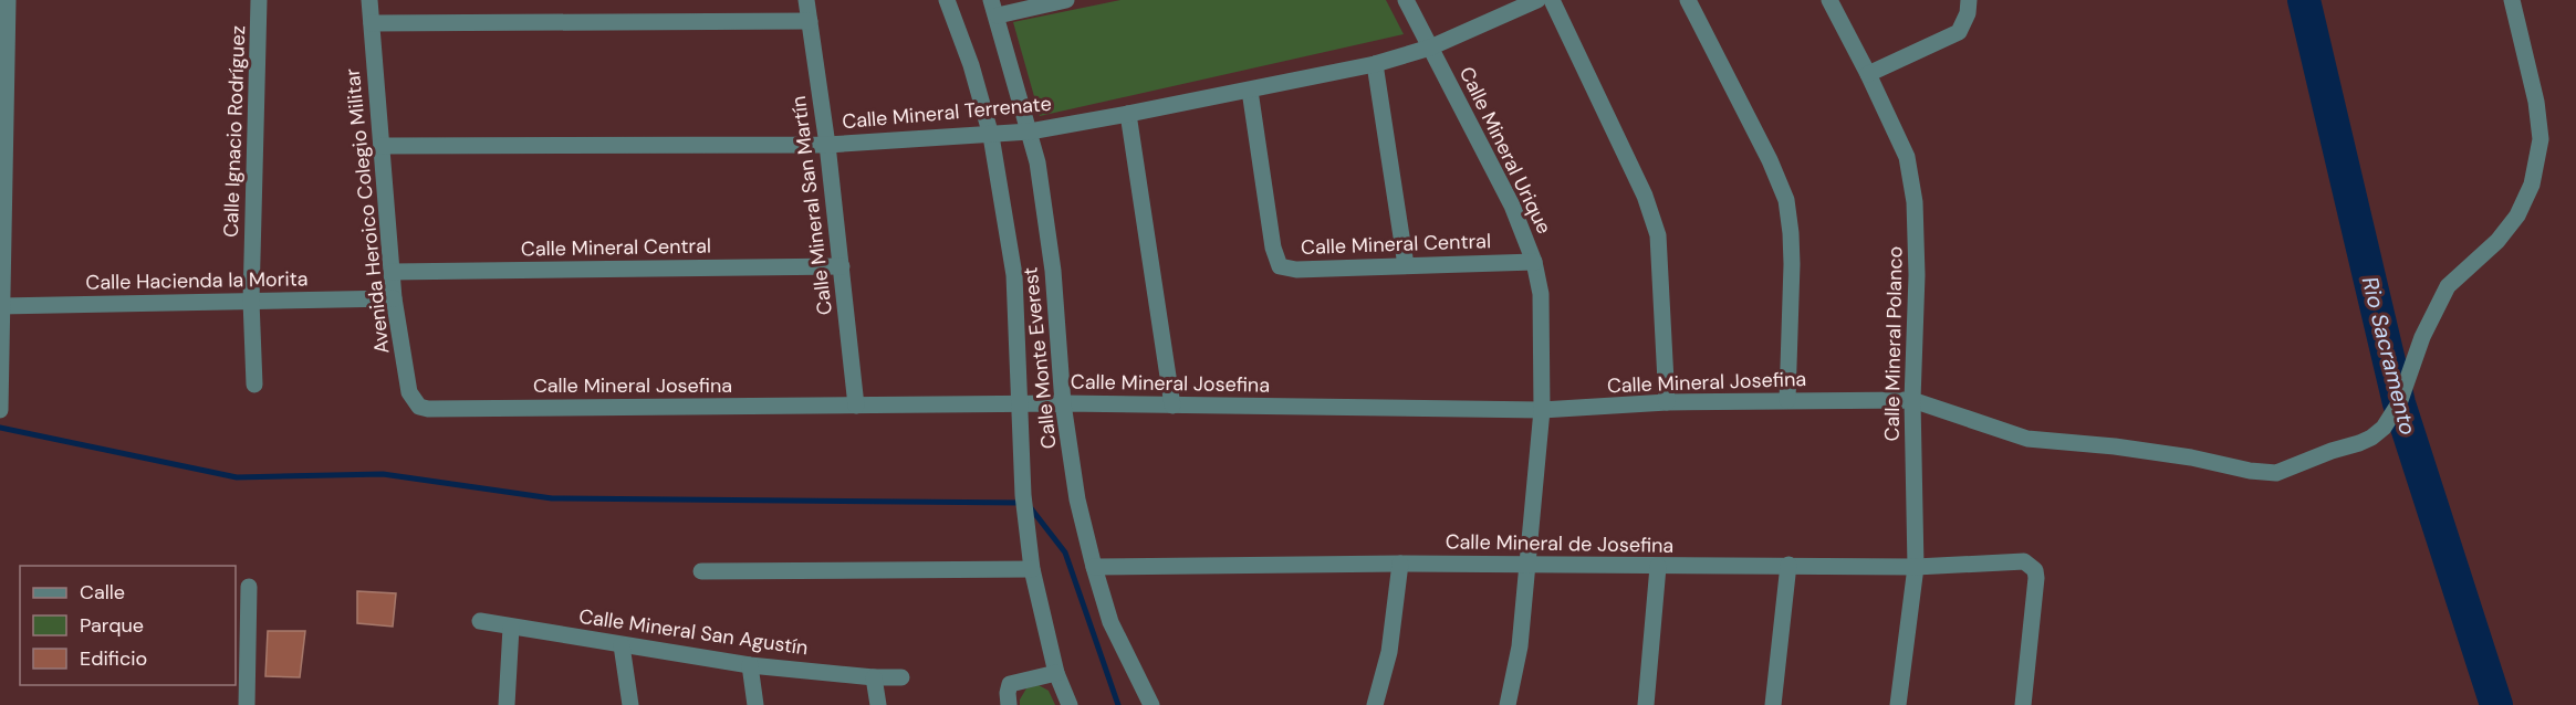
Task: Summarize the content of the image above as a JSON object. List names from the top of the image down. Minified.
{"streets":{"street":["Calle Mineral Terrenate","Calle Ignacio Rodríguez","Calle Mineral Urique","Calle Mineral San Martín","Avenida Heroico Colegio Militar","Calle Mineral Central","Calle Hacienda la Morita","Calle Mineral Polanco","Calle Monte Everest","Calle Mineral Josefina","Calle Mineral de Josefina","Calle Mineral San Agustín"]},"crossings":[["Calle Mineral Terrenate","Calle Mineral Urique"],["Calle Mineral Terrenate","Calle Mineral San Martín"],["Calle Mineral Terrenate","Avenida Heroico Colegio Militar"],["Calle Mineral Terrenate","Calle Mineral Central"],["Calle Mineral Terrenate","Calle Monte Everest"],["Calle Ignacio Rodríguez","Calle Hacienda la Morita"],["Calle Mineral Urique","Calle Mineral Central"],["Calle Mineral Urique","Calle Mineral Josefina"],["Calle Mineral Urique","Calle Mineral de Josefina"],["Calle Mineral San Martín","Calle Mineral Central"],["Calle Mineral San Martín","Calle Mineral Josefina"],["Avenida Heroico Colegio Militar","Calle Mineral Central"],["Avenida Heroico Colegio Militar","Calle Hacienda la Morita"],["Avenida Heroico Colegio Militar","Calle Mineral Josefina"],["Calle Mineral Polanco","Calle Mineral Josefina"],["Calle Mineral Polanco","Calle Mineral de Josefina"],["Calle Monte Everest","Calle Mineral Josefina"],["Calle Monte Everest","Calle Mineral de Josefina"]],"water":["Rio Sacramento"],"legend":["Calle","Parque","Edificio"]}
